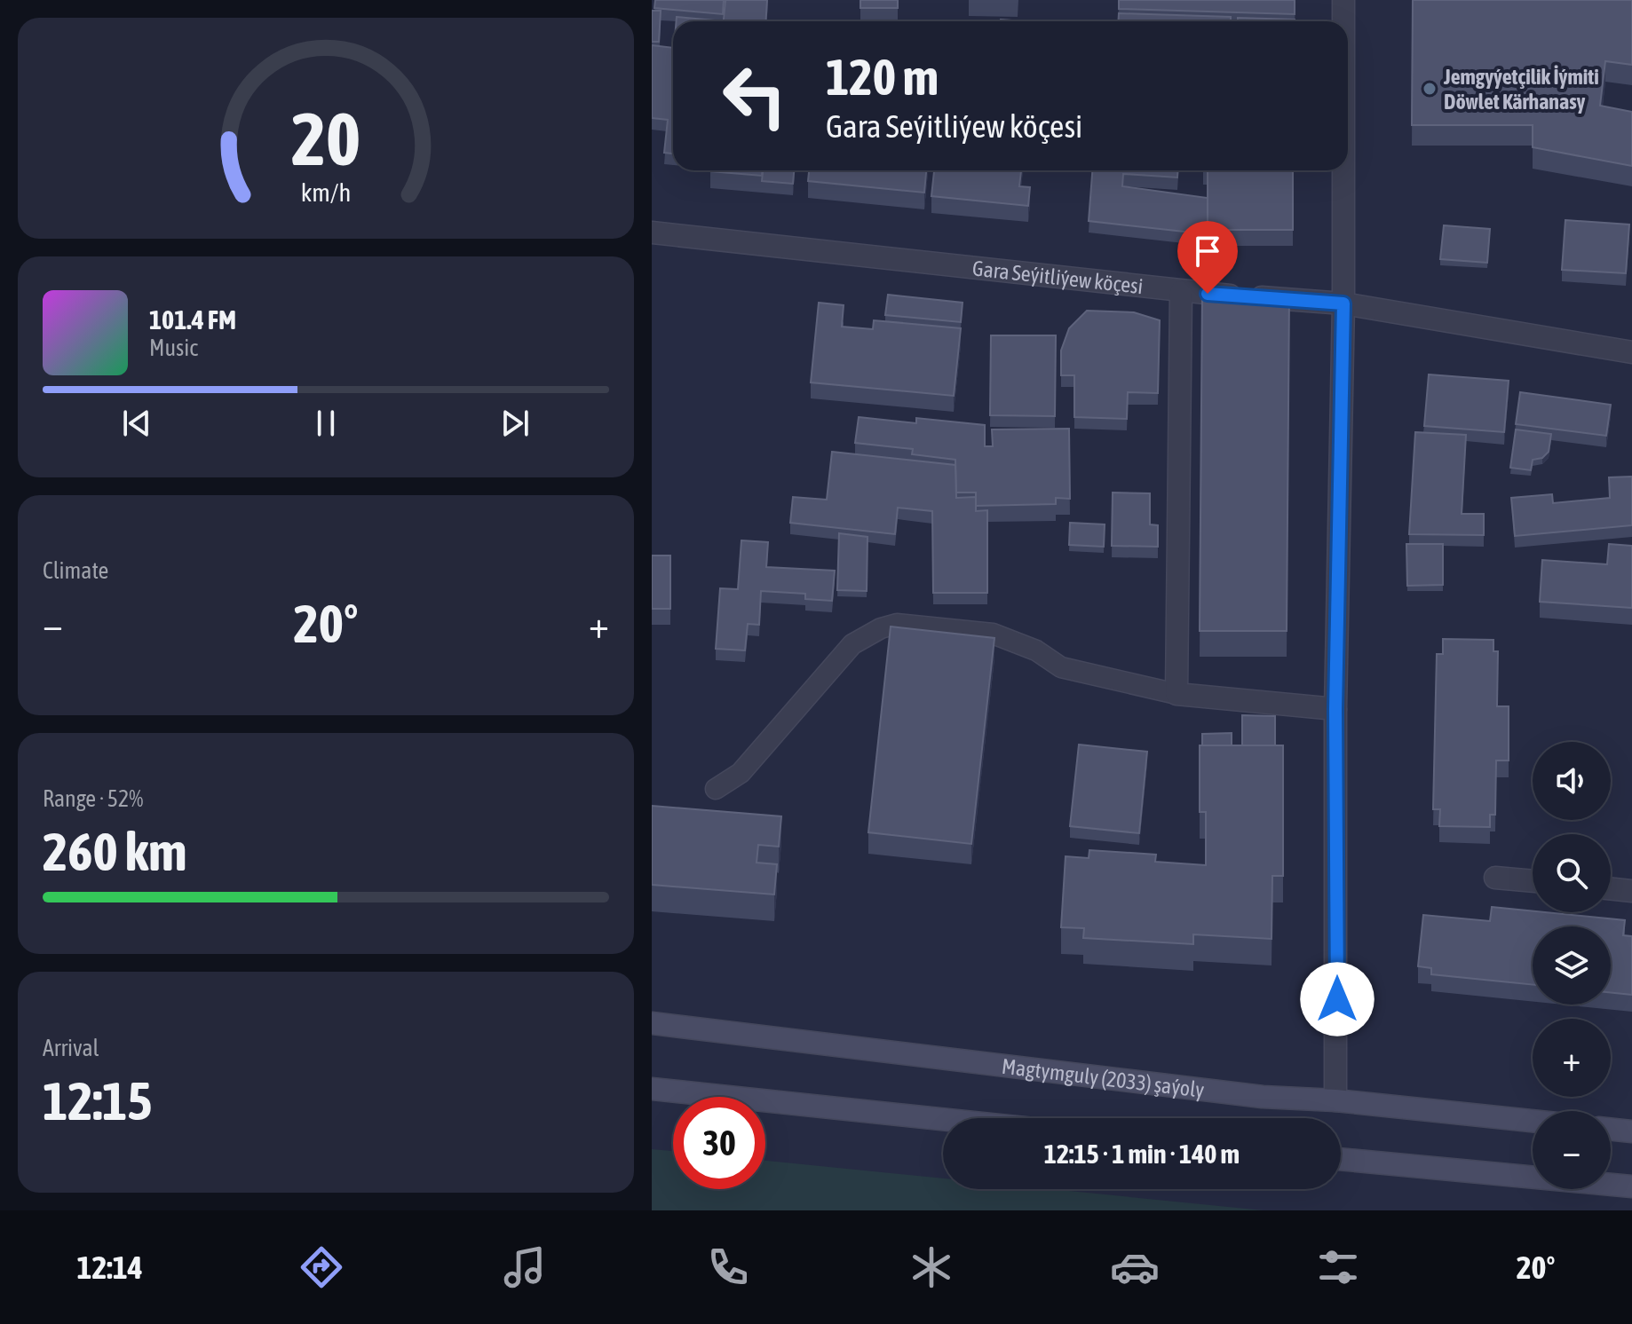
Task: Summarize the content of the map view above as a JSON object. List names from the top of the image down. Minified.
{"streets":{"main road":["Magtymguly (2033) şaýoly"],"street":["Gara Seýitliýew köçesi"]},"places":["Jemgyýetçilik İýmiti Döwlet Kärhanasy"],"page":{"turn":["120 m","Gara Seýitliýew köçesi"],"song":["101.4 FM","Music"],"tile":["Climate",["Range · 52%","260 km"],["Arrival","12:15"]],"heat":["−","20°","+"],"map_buttons":["+","−"],"limit":"30","trip":"12:15 · 1 min · 140 m","tabs":["12:14","20°"],"gauge":["20","km/h"]}}
